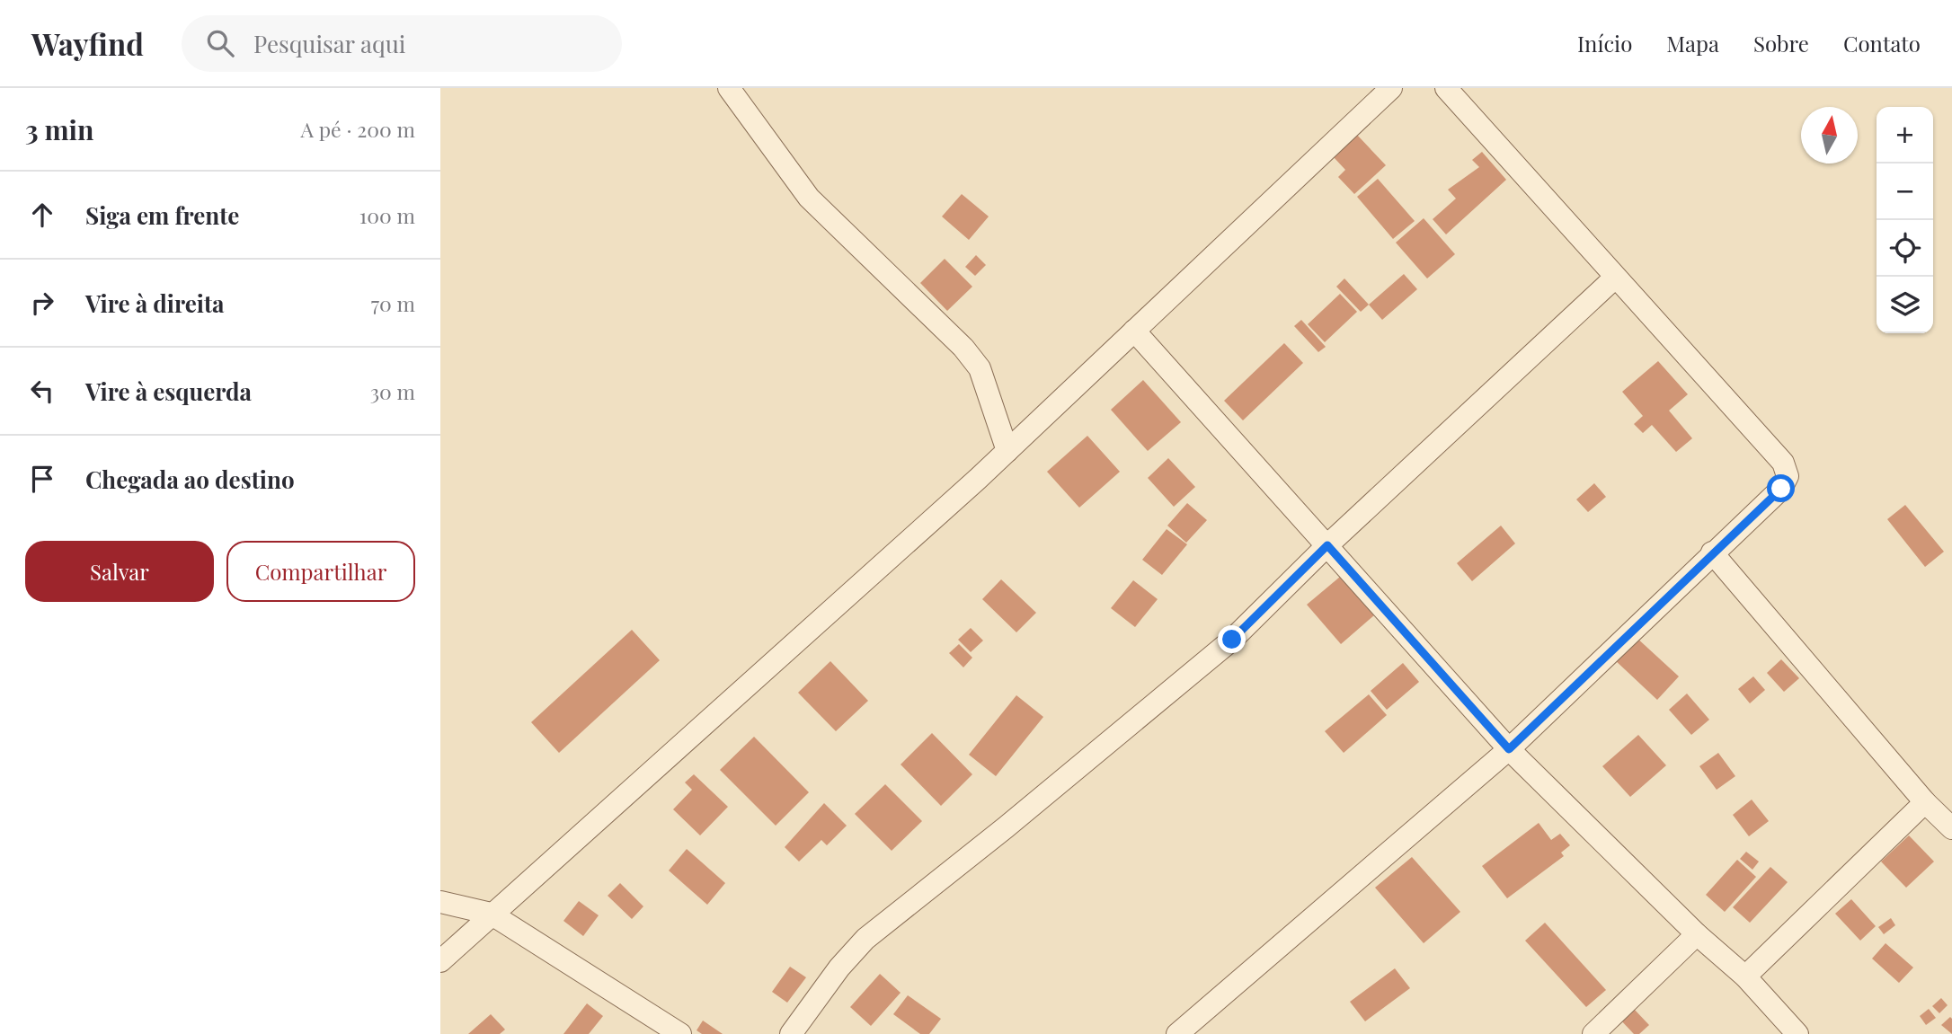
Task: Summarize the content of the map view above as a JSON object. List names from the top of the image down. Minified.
{"north":"top","page":{"header":"Wayfind","search":"Pesquisar aqui","nav":["Início","Mapa","Sobre","Contato"],"heading":["3 min","A pé · 200 m"],"map_buttons":["+","−"],"list":[["Siga em frente","100 m"],["Vire à direita","70 m"],["Vire à esquerda","30 m"],"Chegada ao destino"],"buttons":["Salvar","Compartilhar"]}}
